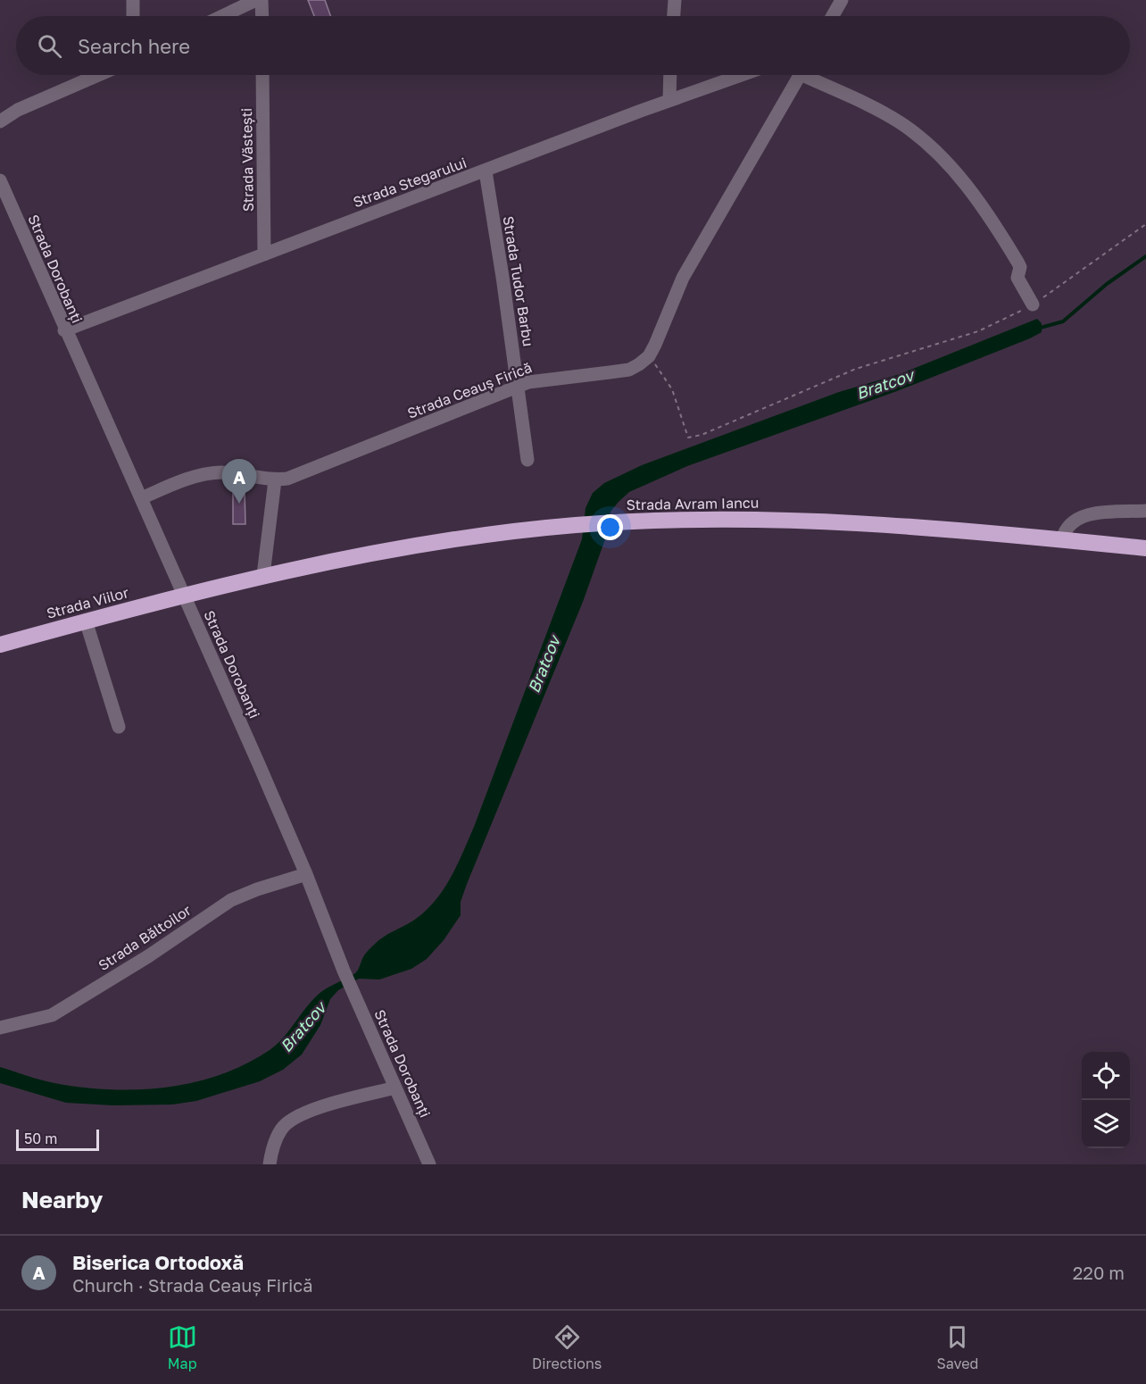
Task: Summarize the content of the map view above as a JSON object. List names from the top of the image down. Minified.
{"streets":{"highway":["Strada Avram Iancu","Strada Viilor"],"street":["Strada Văstești","Strada Stegarului","Strada Dorobanți","Strada Tudor Barbu","Strada Ceauș Firică","Strada Băltoilor"]},"crossings":[["Strada Văstești","Strada Stegarului"],["Strada Stegarului","Strada Dorobanți"],["Strada Stegarului","Strada Tudor Barbu"],["Strada Dorobanți","Strada Ceauș Firică"],["Strada Dorobanți","Strada Avram Iancu"],["Strada Dorobanți","Strada Viilor"],["Strada Dorobanți","Strada Băltoilor"],["Strada Tudor Barbu","Strada Ceauș Firică"],["Strada Avram Iancu","Strada Viilor"]],"water":["Bratcov"],"scale_bar":"50 m","page":{"search":"Search here","pins":"A","scale":"50 m","heading":"Nearby","list":[{"mark":"A","name":"Biserica Ortodoxă","note":"Church · Strada Ceauș Firică","value":"220 m"}],"nav":["Map","Directions","Saved"]}}
